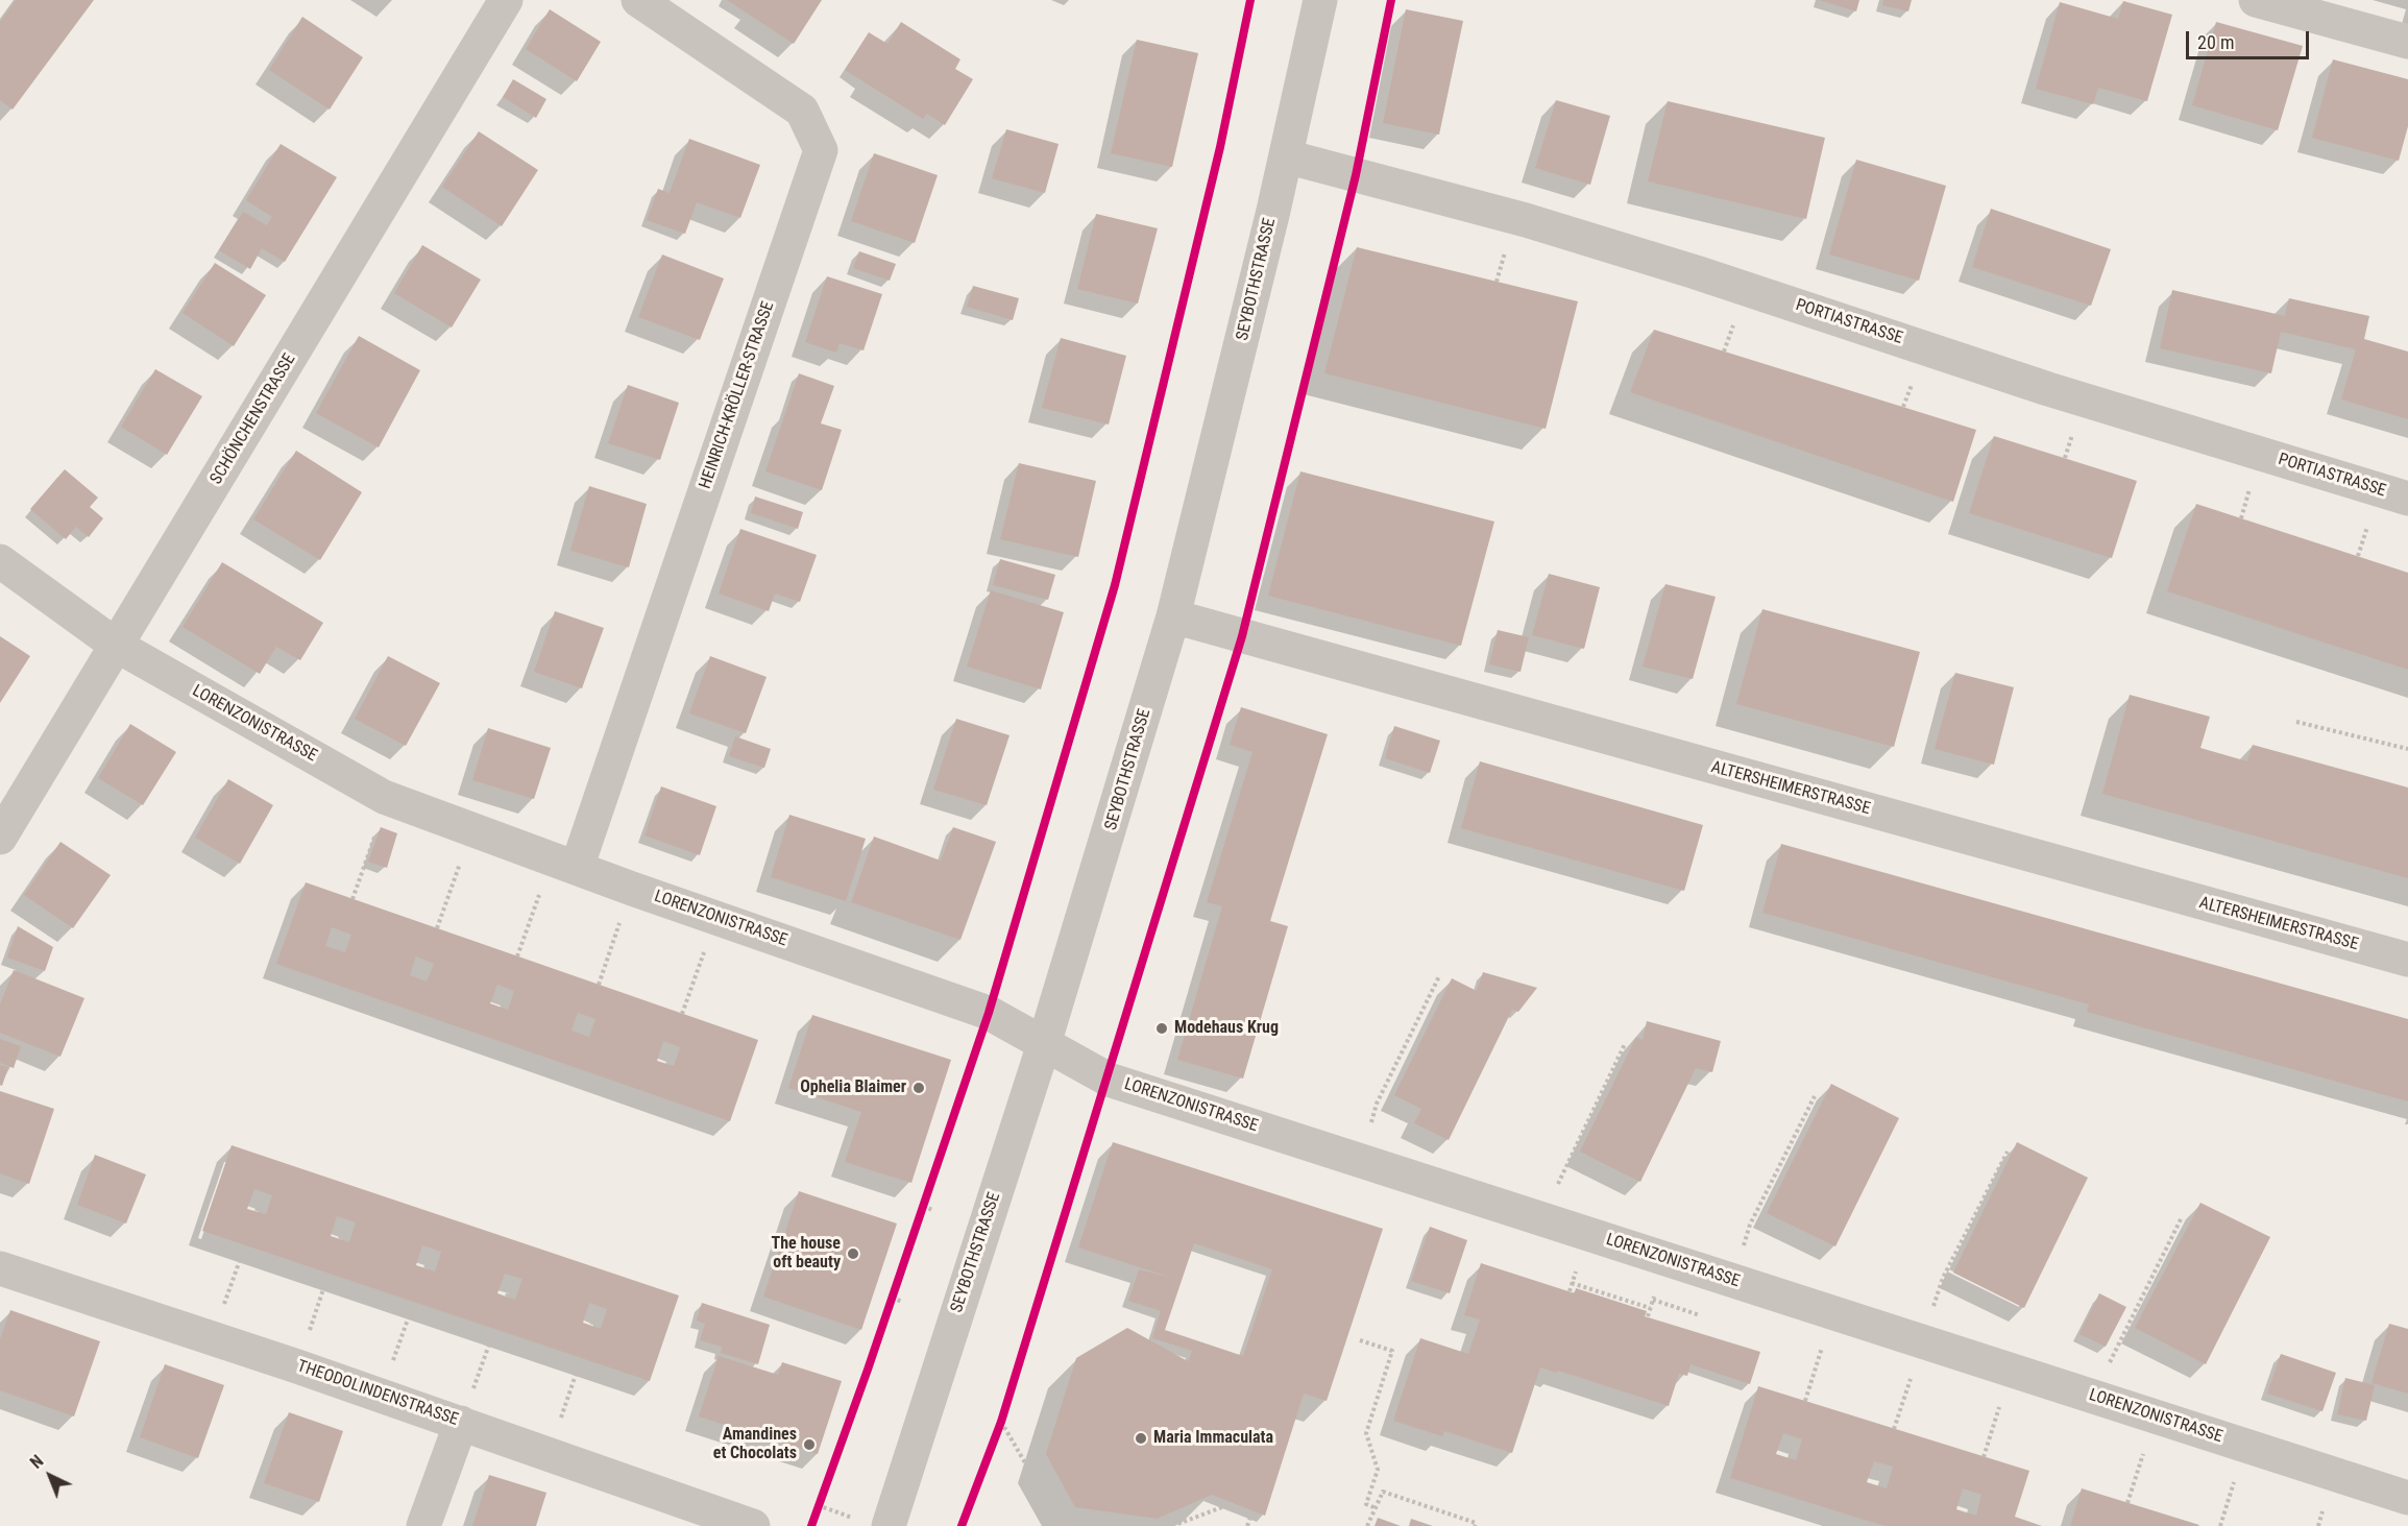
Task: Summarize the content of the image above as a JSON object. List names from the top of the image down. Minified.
{"streets":{"street":["SEYBOTHSTRASSE","PORTIASTRASSE","HEINRICH-KRÖLLER-STRASSE","SCHÖNCHENSTRASSE","LORENZONISTRASSE","ALTERSHEIMERSTRASSE","THEODOLINDENSTRASSE"]},"crossings":[["SEYBOTHSTRASSE","PORTIASTRASSE"],["SEYBOTHSTRASSE","LORENZONISTRASSE"],["SEYBOTHSTRASSE","ALTERSHEIMERSTRASSE"],["HEINRICH-KRÖLLER-STRASSE","LORENZONISTRASSE"],["SCHÖNCHENSTRASSE","LORENZONISTRASSE"]],"places":["Modehaus Krug","Ophelia Blaimer","The house oft beauty","Maria Immaculata","Amandines et Chocolats"],"scale_bar":"20 m","north":"top left"}
